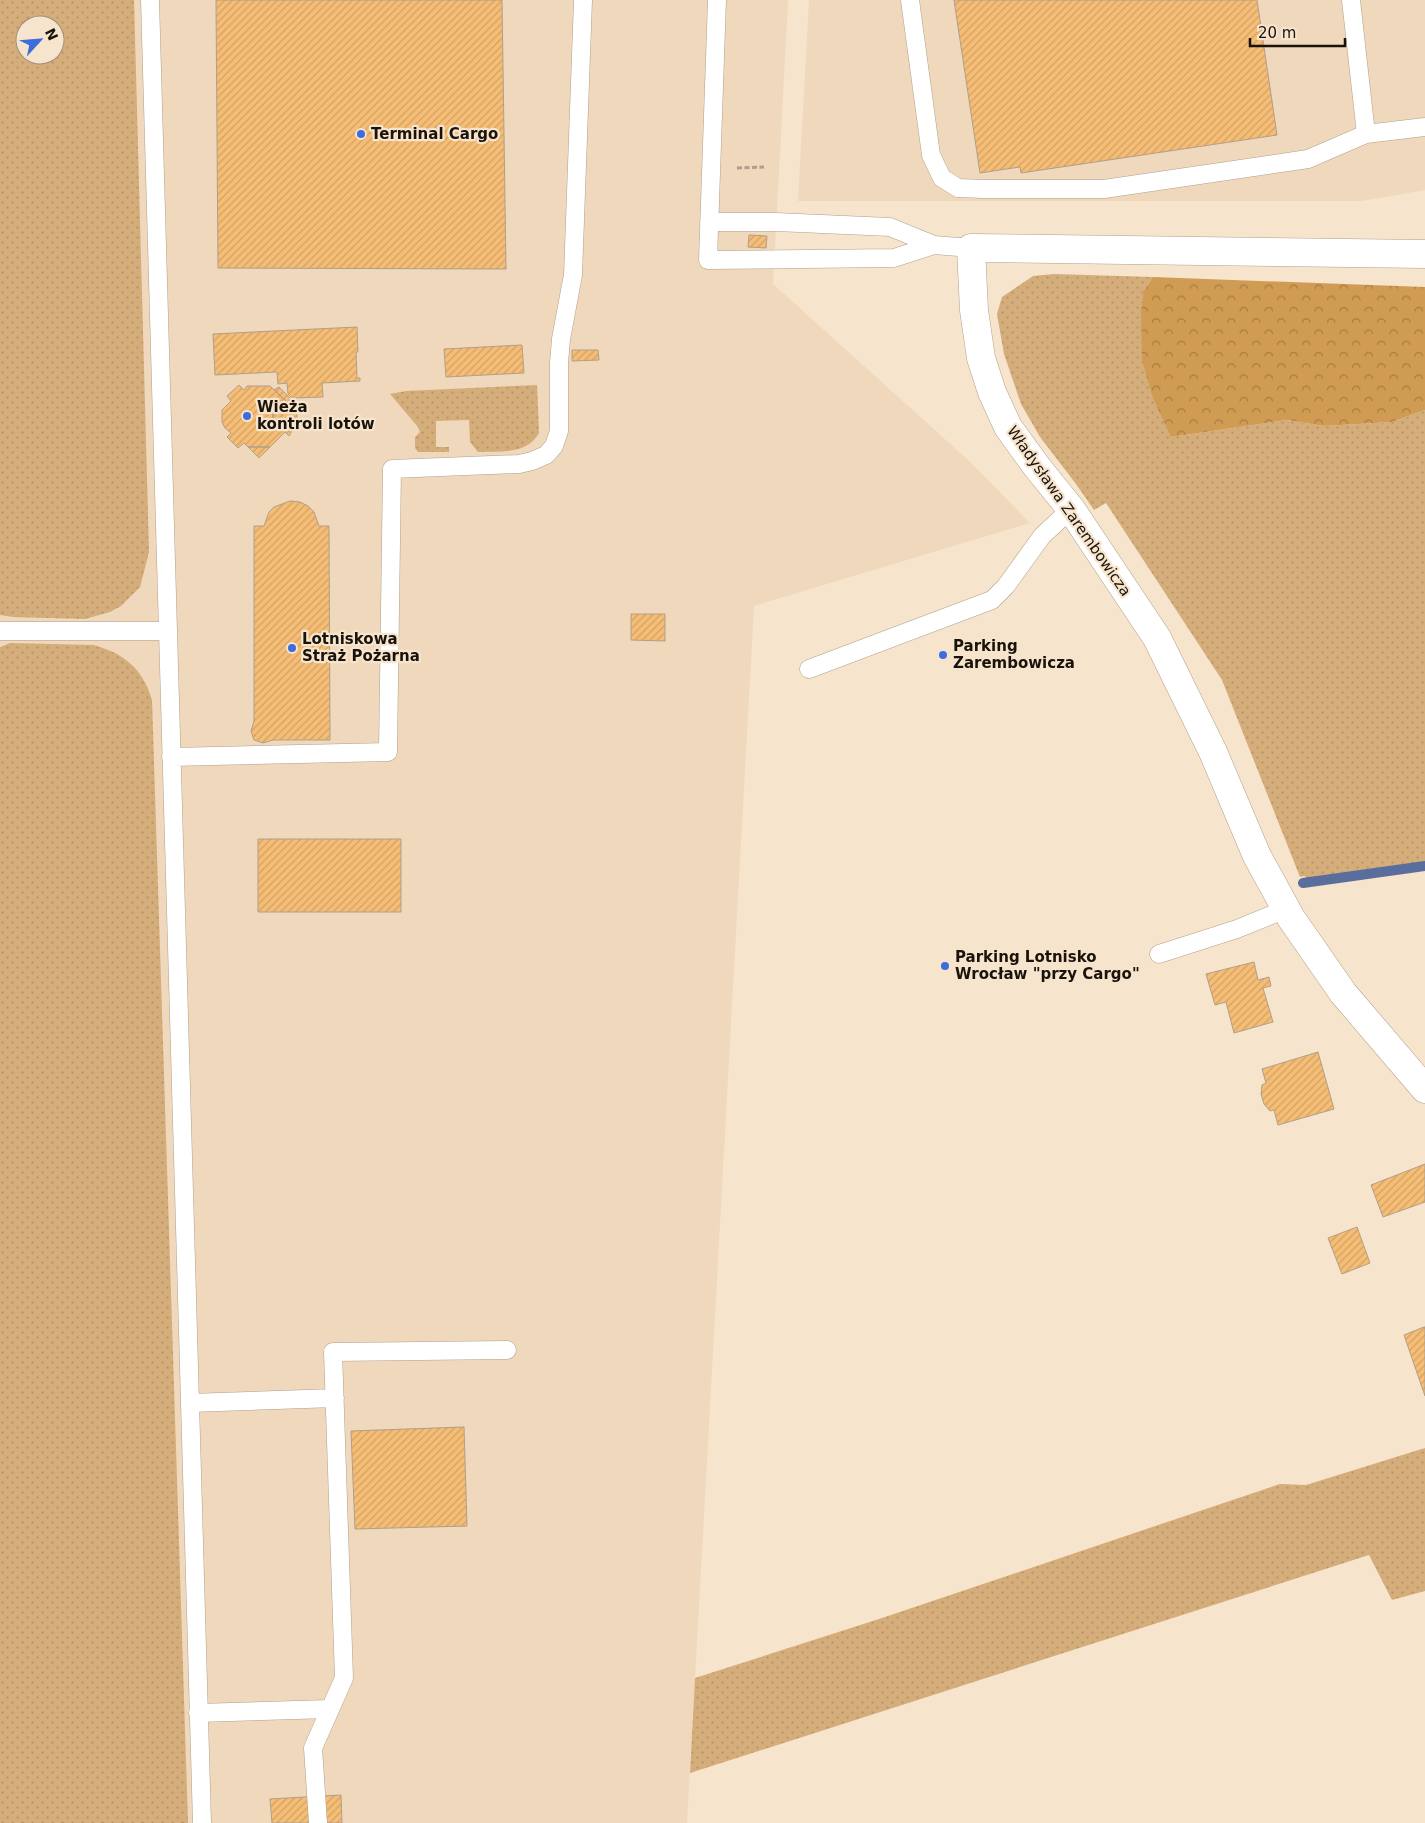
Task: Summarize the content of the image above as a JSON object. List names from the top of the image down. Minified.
{"streets":{"street":["Władysława Zarembowicza"]},"places":["Terminal Cargo","Wieża kontroli lotów","Lotniskowa Straż Pożarna","Parking Zarembowicza","Parking Lotnisko Wrocław \"przy Cargo\""],"scale_bar":"20 m","north":"top right"}
